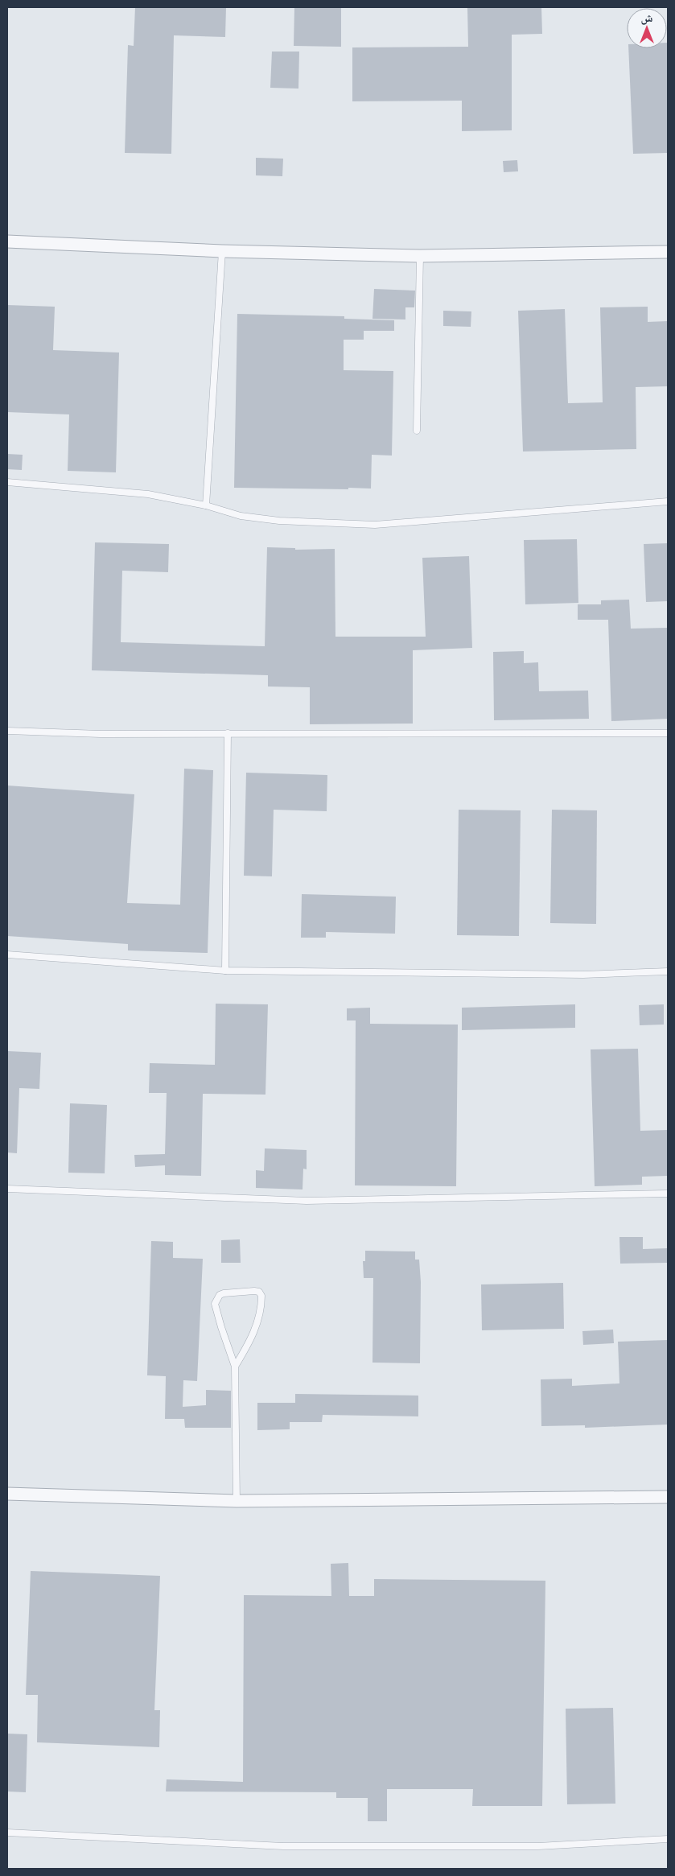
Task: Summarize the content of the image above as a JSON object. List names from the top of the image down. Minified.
{"north":"top"}
